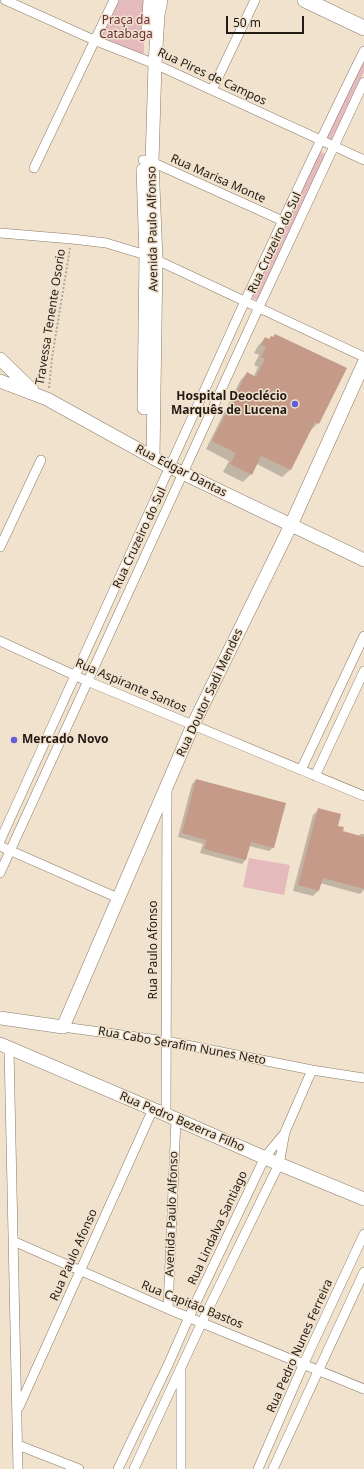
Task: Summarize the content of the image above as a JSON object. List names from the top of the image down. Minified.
{"streets":{"street":["Rua Pires de Campos","Rua Marisa Monte","Avenida Paulo Alfonso","Rua Cruzeiro do Sul","Rua Edgar Dantas","Rua Aspirante Santos","Rua Doutor Sadi Mendes","Rua Paulo Afonso","Rua Cabo Serafim Nunes Neto","Rua Pedro Bezerra Filho","Rua Lindalva Santiago","Rua Capitão Bastos","Rua Pedro Nunes Ferreira"],"path":["Travessa Tenente Osorio"]},"crossings":[["Rua Pires de Campos","Avenida Paulo Alfonso"],["Rua Pires de Campos","Rua Cruzeiro do Sul"],["Rua Marisa Monte","Avenida Paulo Alfonso"],["Rua Marisa Monte","Rua Cruzeiro do Sul"],["Avenida Paulo Alfonso","Rua Edgar Dantas"],["Avenida Paulo Alfonso","Rua Paulo Afonso"],["Avenida Paulo Alfonso","Rua Pedro Bezerra Filho"],["Avenida Paulo Alfonso","Rua Capitão Bastos"],["Rua Cruzeiro do Sul","Rua Edgar Dantas"],["Rua Cruzeiro do Sul","Rua Aspirante Santos"],["Travessa Tenente Osorio","Rua Edgar Dantas"],["Rua Edgar Dantas","Rua Doutor Sadi Mendes"],["Rua Aspirante Santos","Rua Doutor Sadi Mendes"],["Rua Doutor Sadi Mendes","Rua Paulo Afonso"],["Rua Doutor Sadi Mendes","Rua Cabo Serafim Nunes Neto"],["Rua Paulo Afonso","Rua Cabo Serafim Nunes Neto"],["Rua Paulo Afonso","Rua Pedro Bezerra Filho"],["Rua Paulo Afonso","Rua Capitão Bastos"],["Rua Cabo Serafim Nunes Neto","Rua Lindalva Santiago"],["Rua Pedro Bezerra Filho","Rua Lindalva Santiago"],["Rua Lindalva Santiago","Rua Capitão Bastos"],["Rua Capitão Bastos","Rua Pedro Nunes Ferreira"]],"parks":["Praça da Catabaga"],"places":["Hospital Deoclécio Marquês de Lucena","Mercado Novo"],"scale_bar":"50 m"}
